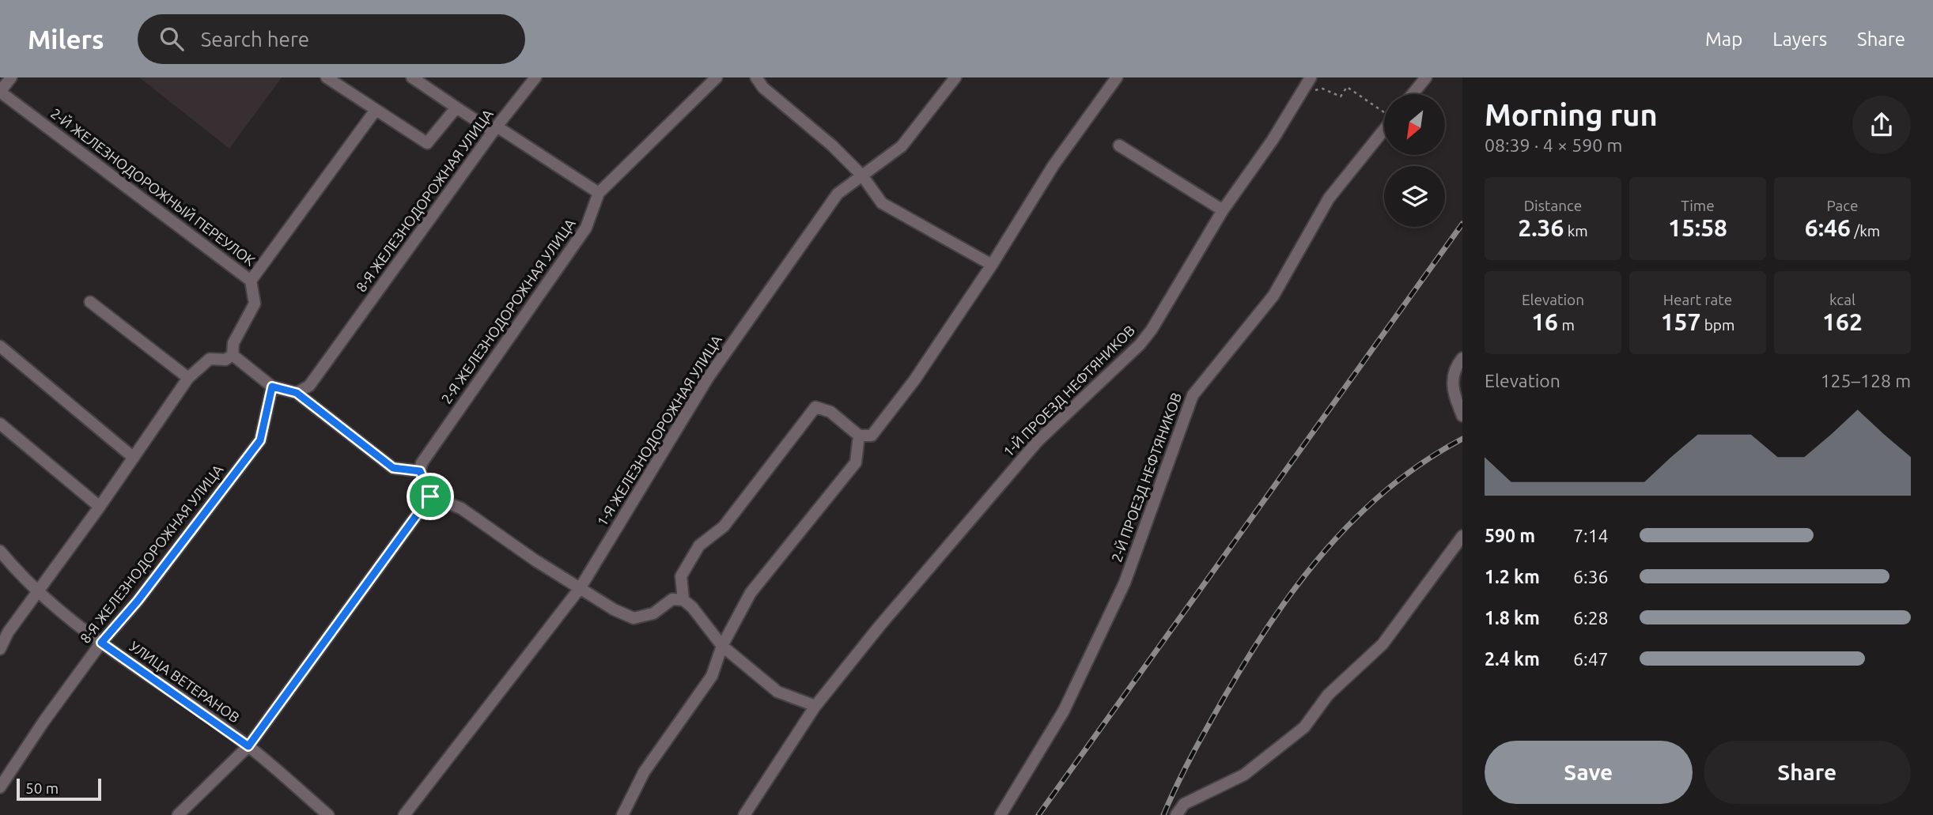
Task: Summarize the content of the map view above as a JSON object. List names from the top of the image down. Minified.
{"streets":{"street":["2-Й ЖЕЛЕЗНОДОРОЖНЫЙ ПЕРЕУЛОК","8-Я ЖЕЛЕЗНОДОРОЖНАЯ УЛИЦА","2-Я ЖЕЛЕЗНОДОРОЖНАЯ УЛИЦА","1-Й ПРОЕЗД НЕФТЯНИКОВ","1-Я ЖЕЛЕЗНОДОРОЖНАЯ УЛИЦА","2-Й ПРОЕЗД НЕФТЯНИКОВ","УЛИЦА ВЕТЕРАНОВ"]},"crossings":[["8-Я ЖЕЛЕЗНОДОРОЖНАЯ УЛИЦА","УЛИЦА ВЕТЕРАНОВ"]],"scale_bar":"50 m","north":"bottom left","page":{"header":"Milers","search":"Search here","nav":["Map","Layers","Share"],"heading":["Morning run","08:39 · 4 × 590 m"],"stats":[["Distance","2.36 km"],["Time","15:58"],["Pace","6:46 /km"],["Elevation","16 m"],["Heart rate","157 bpm"],["kcal","162"]],"chart":["Elevation","125–128 m"],"list":[{"name":"590 m","note":"7:14"},{"name":"1.2 km","note":"6:36"},{"name":"1.8 km","note":"6:28"},{"name":"2.4 km","note":"6:47"}],"buttons":["Save","Share"],"scale":"50 m"}}
